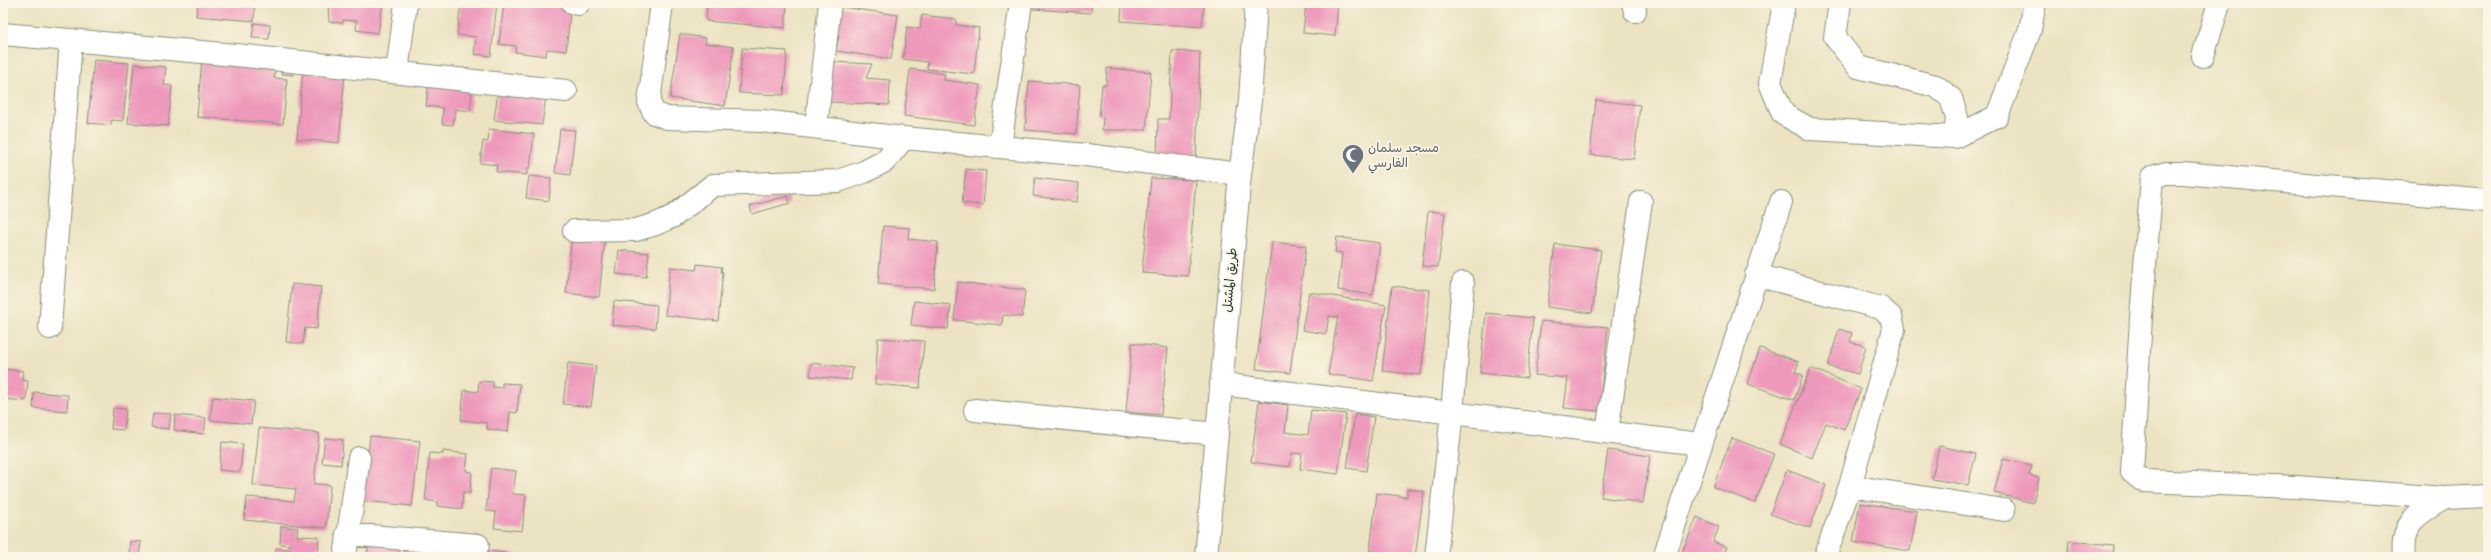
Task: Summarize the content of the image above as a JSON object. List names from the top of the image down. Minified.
{"streets":{"street":["طريق المشتل"]},"places":{"mosque":["مسجد سلمان الفارسي"]}}
